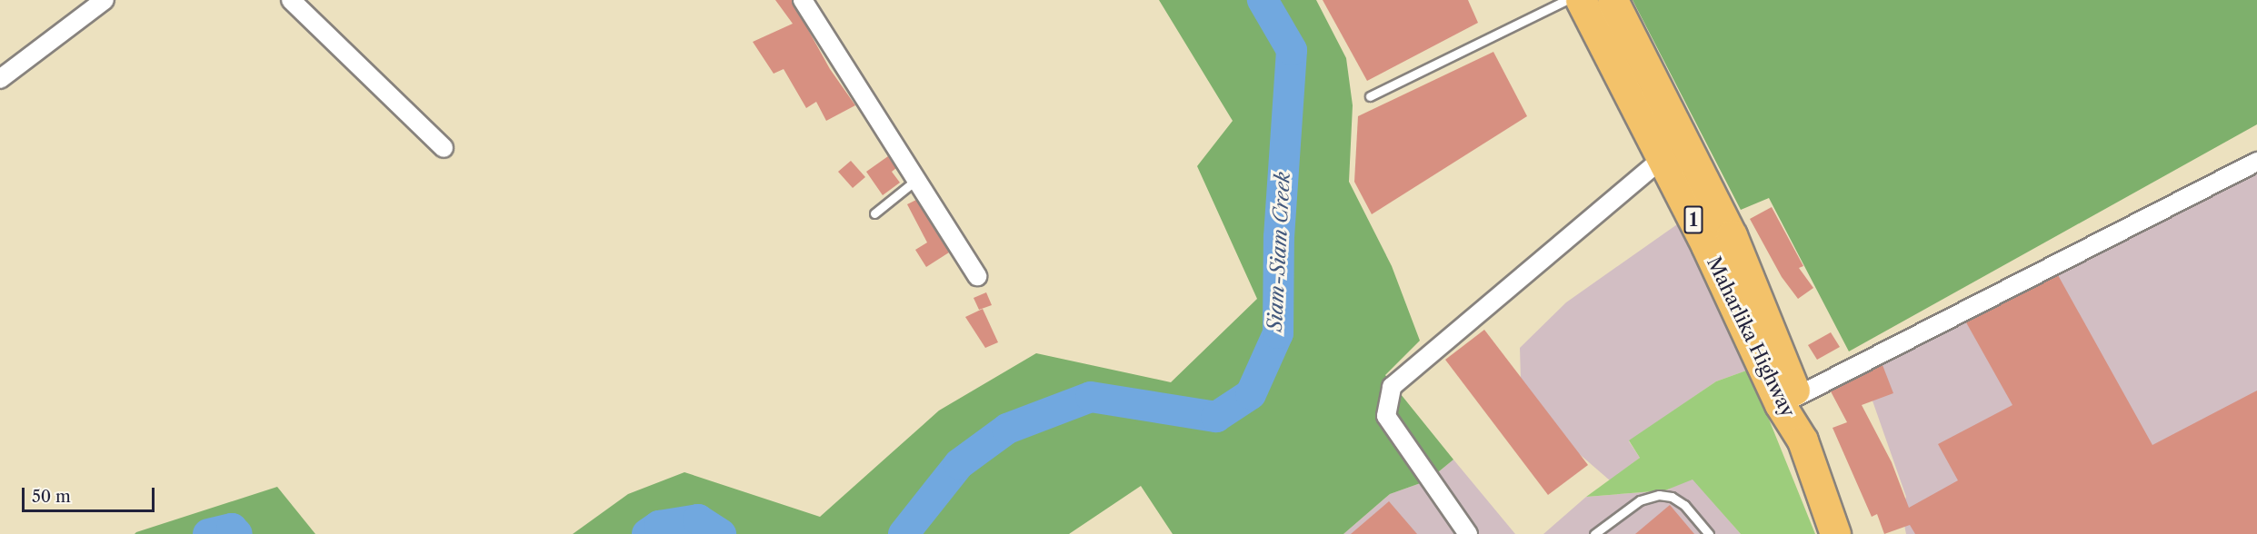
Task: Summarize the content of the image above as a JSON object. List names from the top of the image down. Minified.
{"streets":{"highway":["1","Maharlika Highway"]},"water":["Siam-Siam Creek"],"scale_bar":"50 m"}
